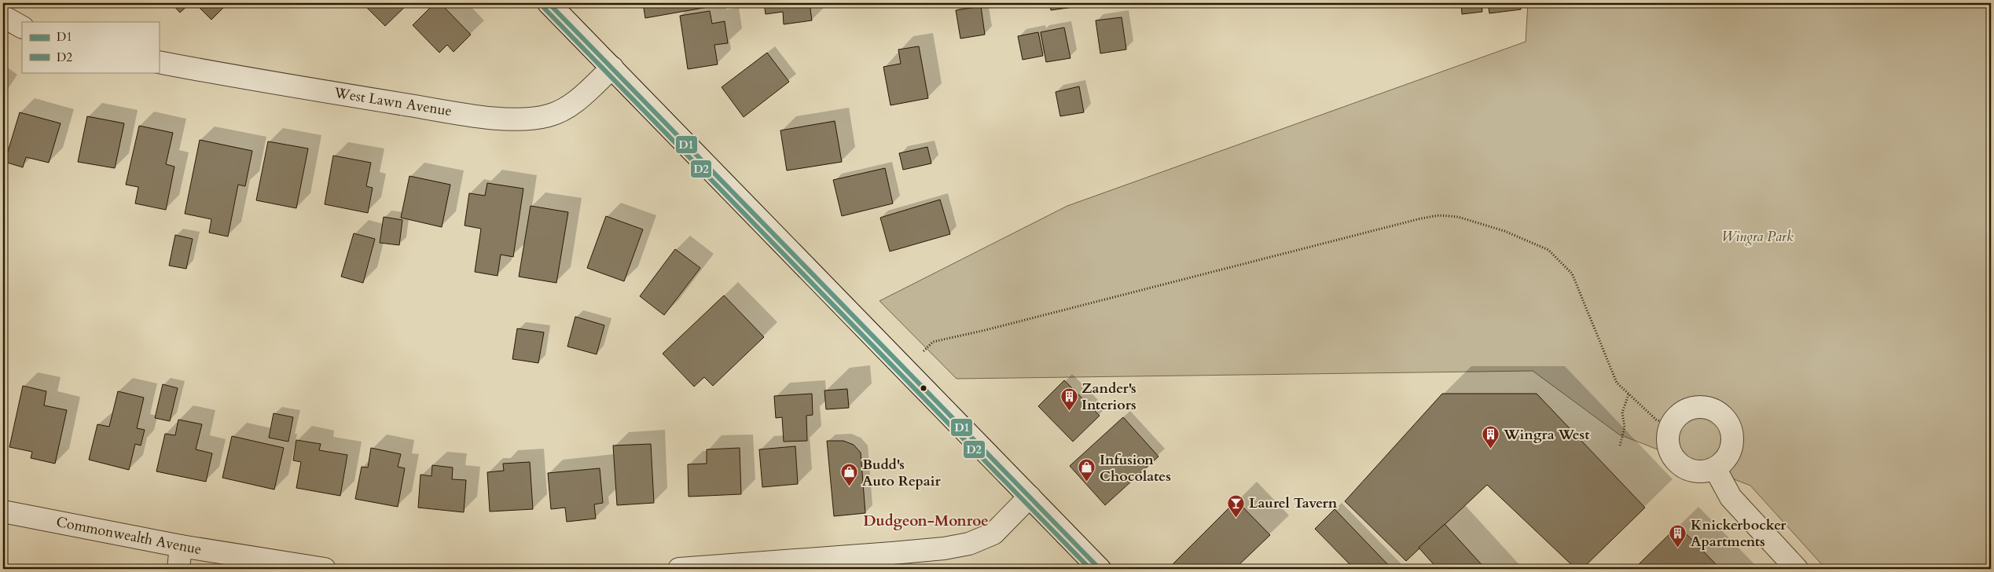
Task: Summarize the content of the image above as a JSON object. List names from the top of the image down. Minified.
{"streets":{"street":["West Lawn Avenue","Commonwealth Avenue"]},"districts":["Dudgeon-Monroe"],"parks":["Wingra Park"],"places":{"building":["Zander's Interiors","Wingra West","Knickerbocker Apartments"],"shop":["Infusion Chocolates","Budd's Auto Repair"],"bar":["Laurel Tavern"]},"lines":["transit line D1","transit line D2"],"legend":["D1","D2"]}
